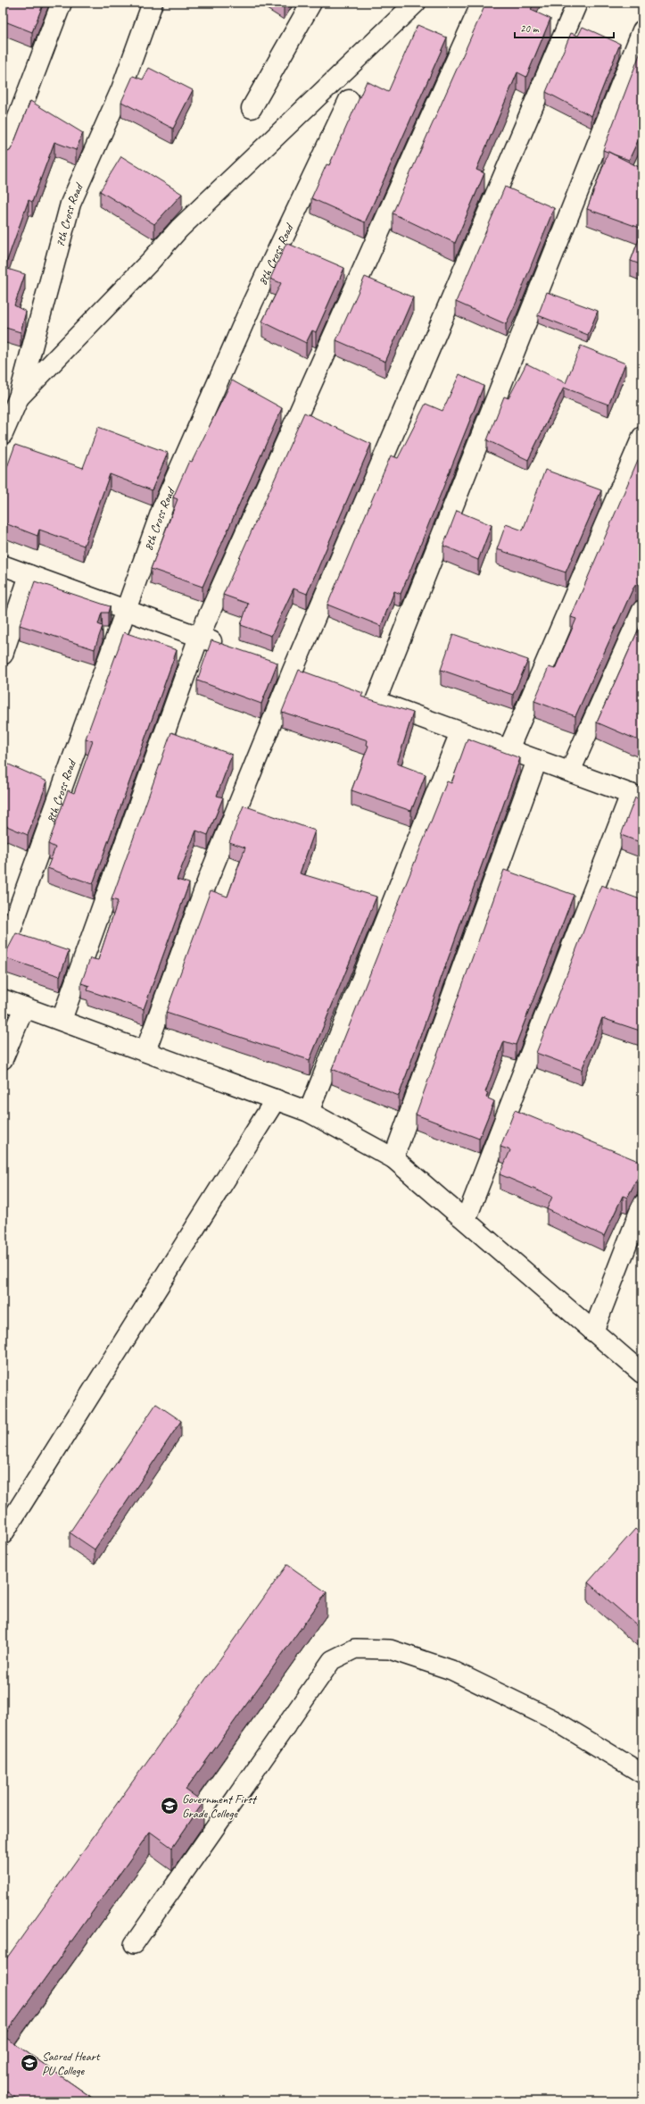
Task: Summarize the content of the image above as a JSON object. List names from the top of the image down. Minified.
{"streets":{"street":["7th Cross Road","8th Cross Road"]},"places":{"school or university":["Government First Grade College","Sacred Heart PU College"]},"scale_bar":"20 m"}
